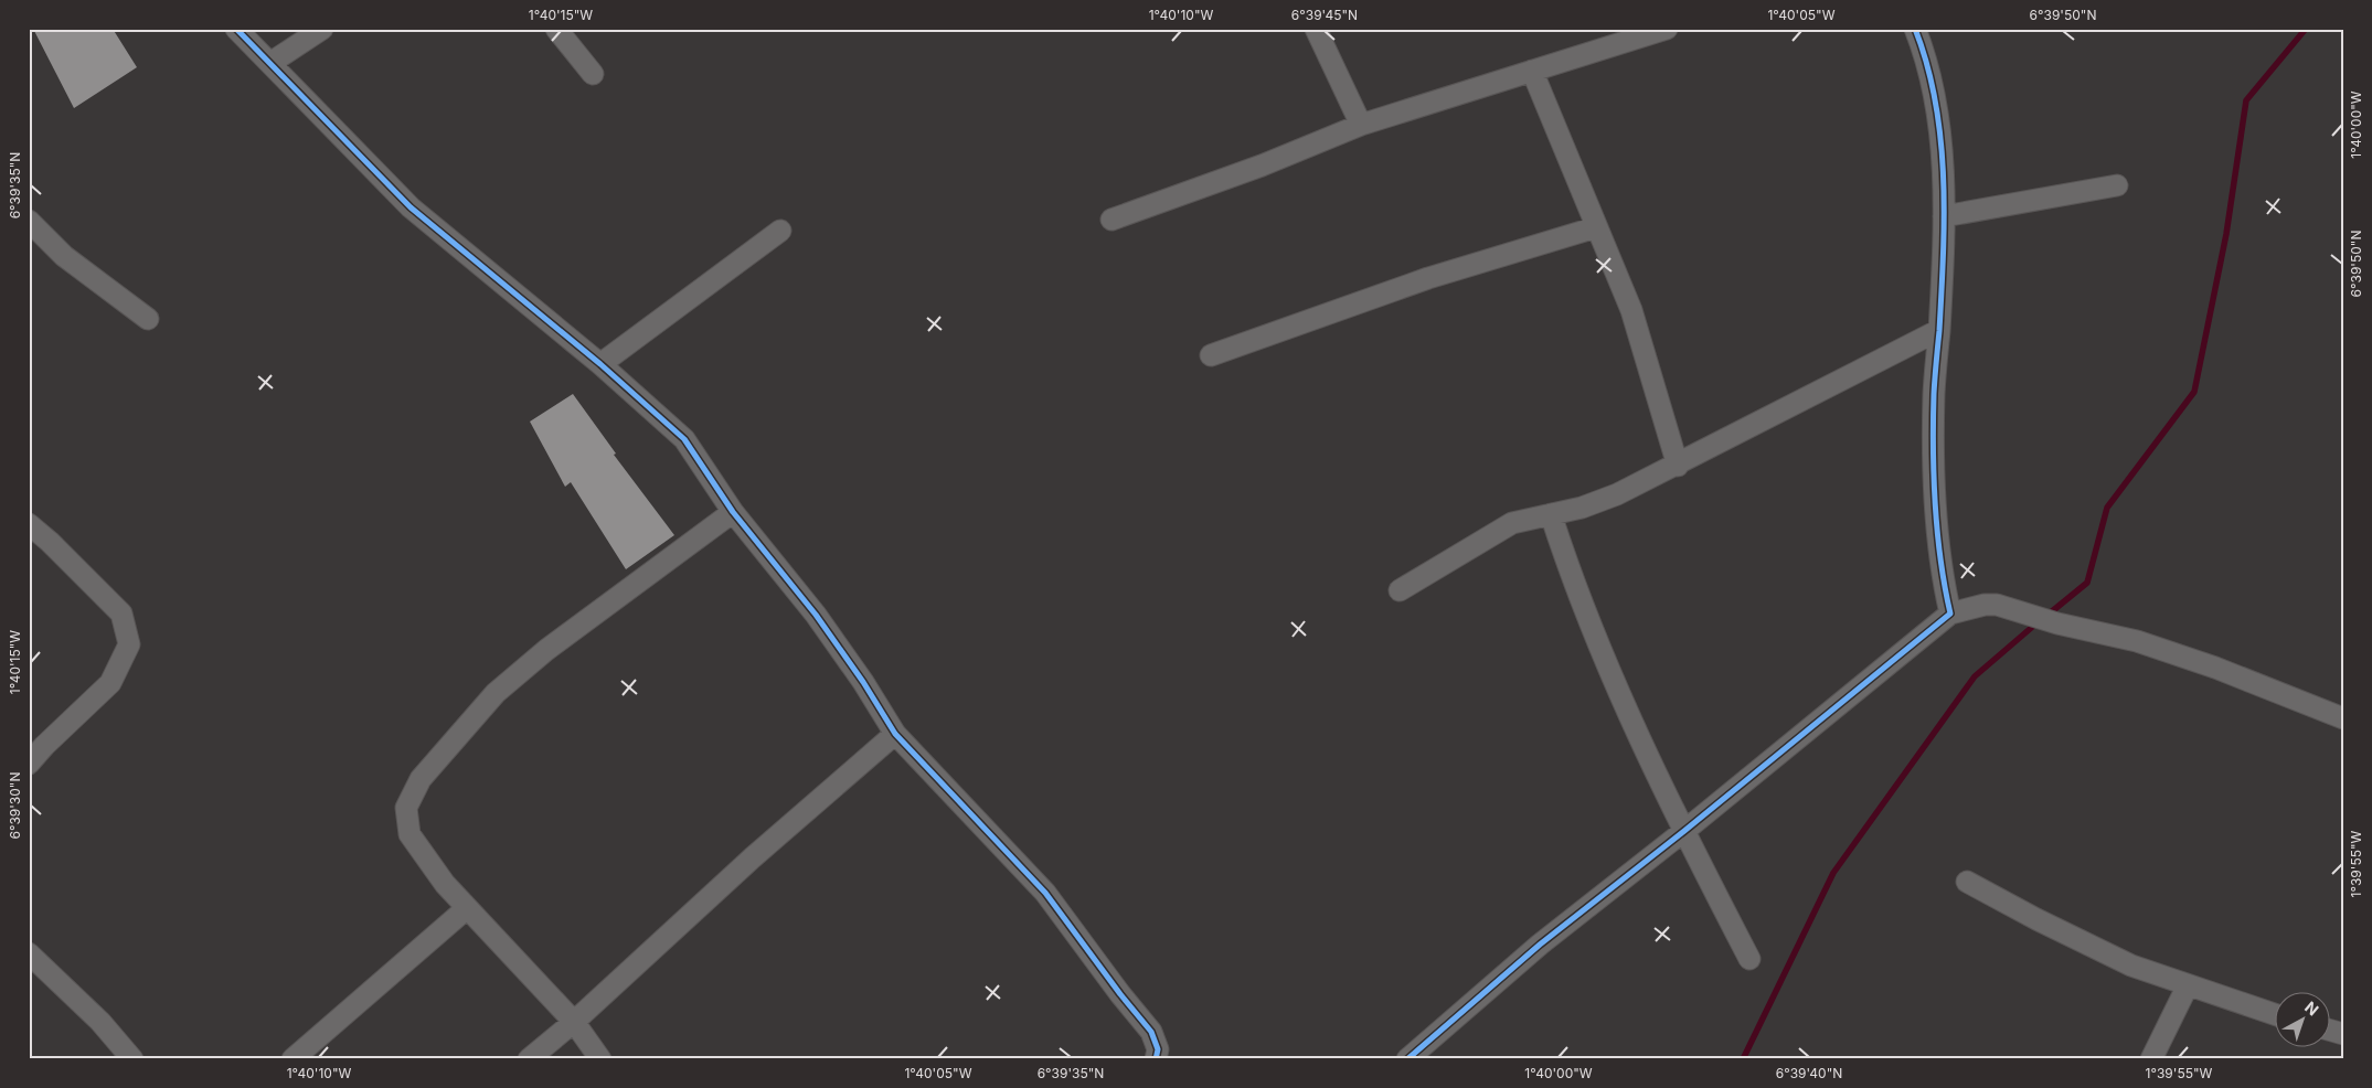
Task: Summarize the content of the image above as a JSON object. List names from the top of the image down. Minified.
{"north":"top right","coordinates":["1°40'15\"W","1°40'10\"W","6°39'45\"N","1°40'05\"W","6°39'50\"N","1°40'00\"W","6°39'35\"N","6°39'30\"N","1°39'55\"W","6°39'40\"N"]}
